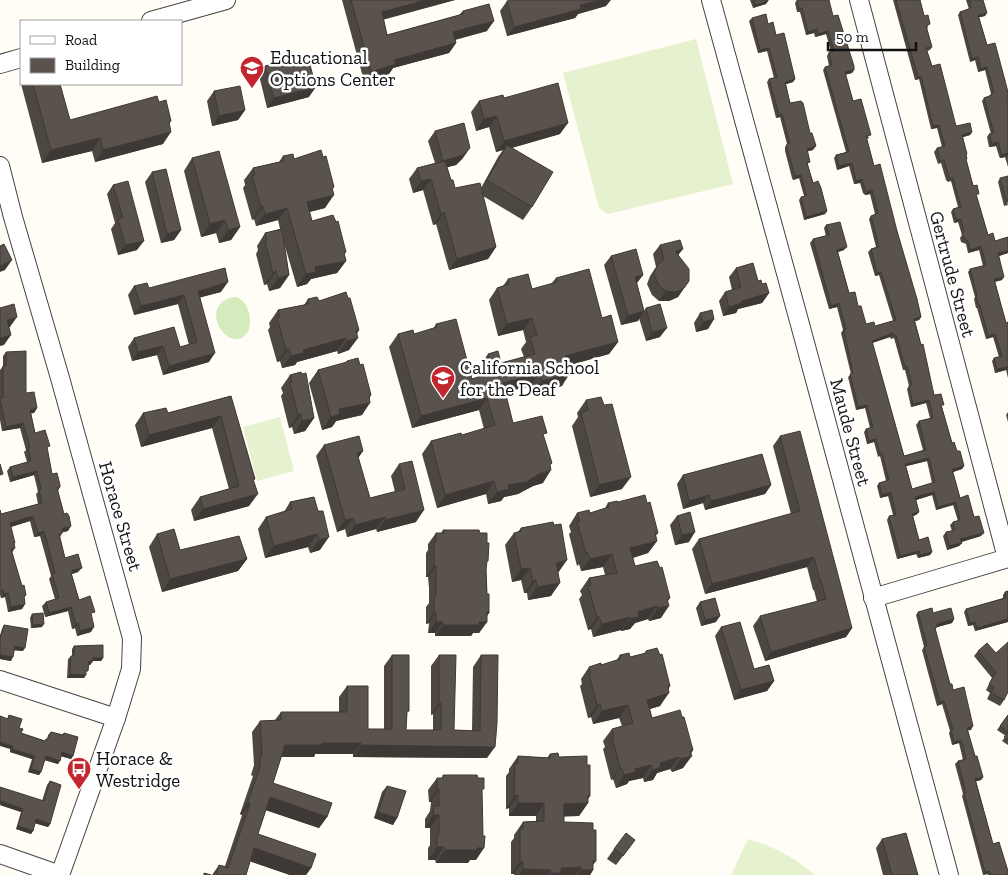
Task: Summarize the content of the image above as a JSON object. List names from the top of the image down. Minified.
{"streets":{"street":["Gertrude Street","Maude Street","Horace Street"]},"places":{"school or university":["Educational Options Center","California School for the Deaf"],"bus stop":["Horace & Westridge"]},"legend":["Road","Building"],"scale_bar":"50 m"}
